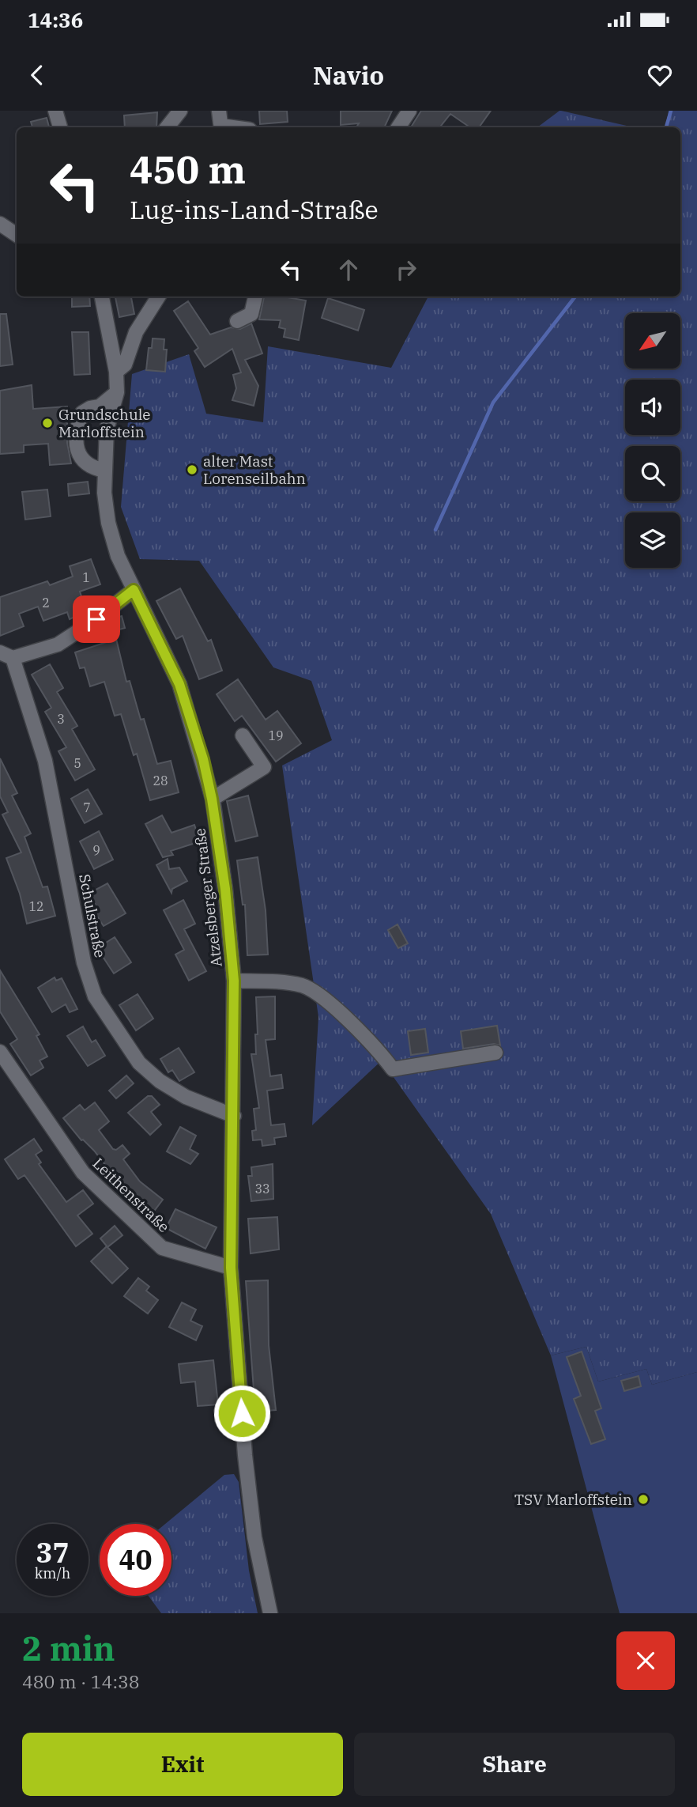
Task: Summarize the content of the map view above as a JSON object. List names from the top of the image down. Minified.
{"streets":{"street":["Atzelsberger Straße","Schulstraße","Leithenstraße"]},"crossings":[["Atzelsberger Straße","Schulstraße"],["Atzelsberger Straße","Leithenstraße"]],"places":["Grundschule Marloffstein","alter Mast Lorenseilbahn","TSV Marloffstein"],"house_numbers":["1","2","3","19","5","28","7","9","12","33"],"north":"bottom left","page":{"status":"14:36","header":"Navio","turn":["450 m","Lug-ins-Land-Straße"],"speed":"37 km/h","limit":"40","heading":["2 min","480 m · 14:38"],"buttons":["Exit","Share"]}}
